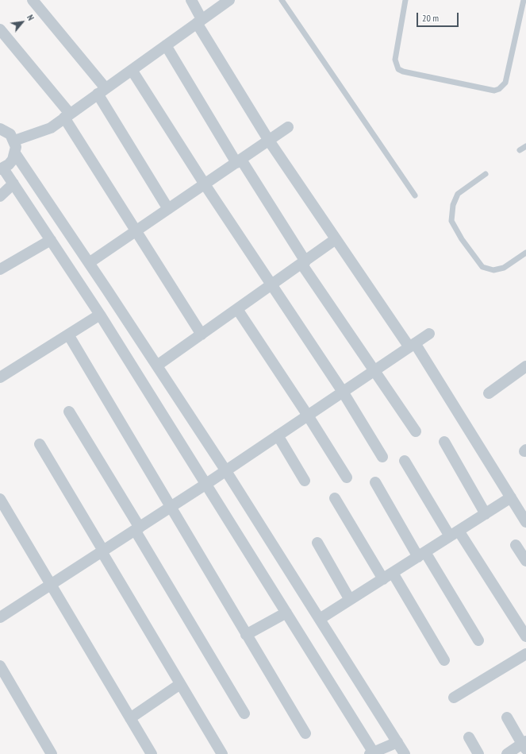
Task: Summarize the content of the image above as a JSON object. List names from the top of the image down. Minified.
{"scale_bar":"20 m","north":"top right"}
